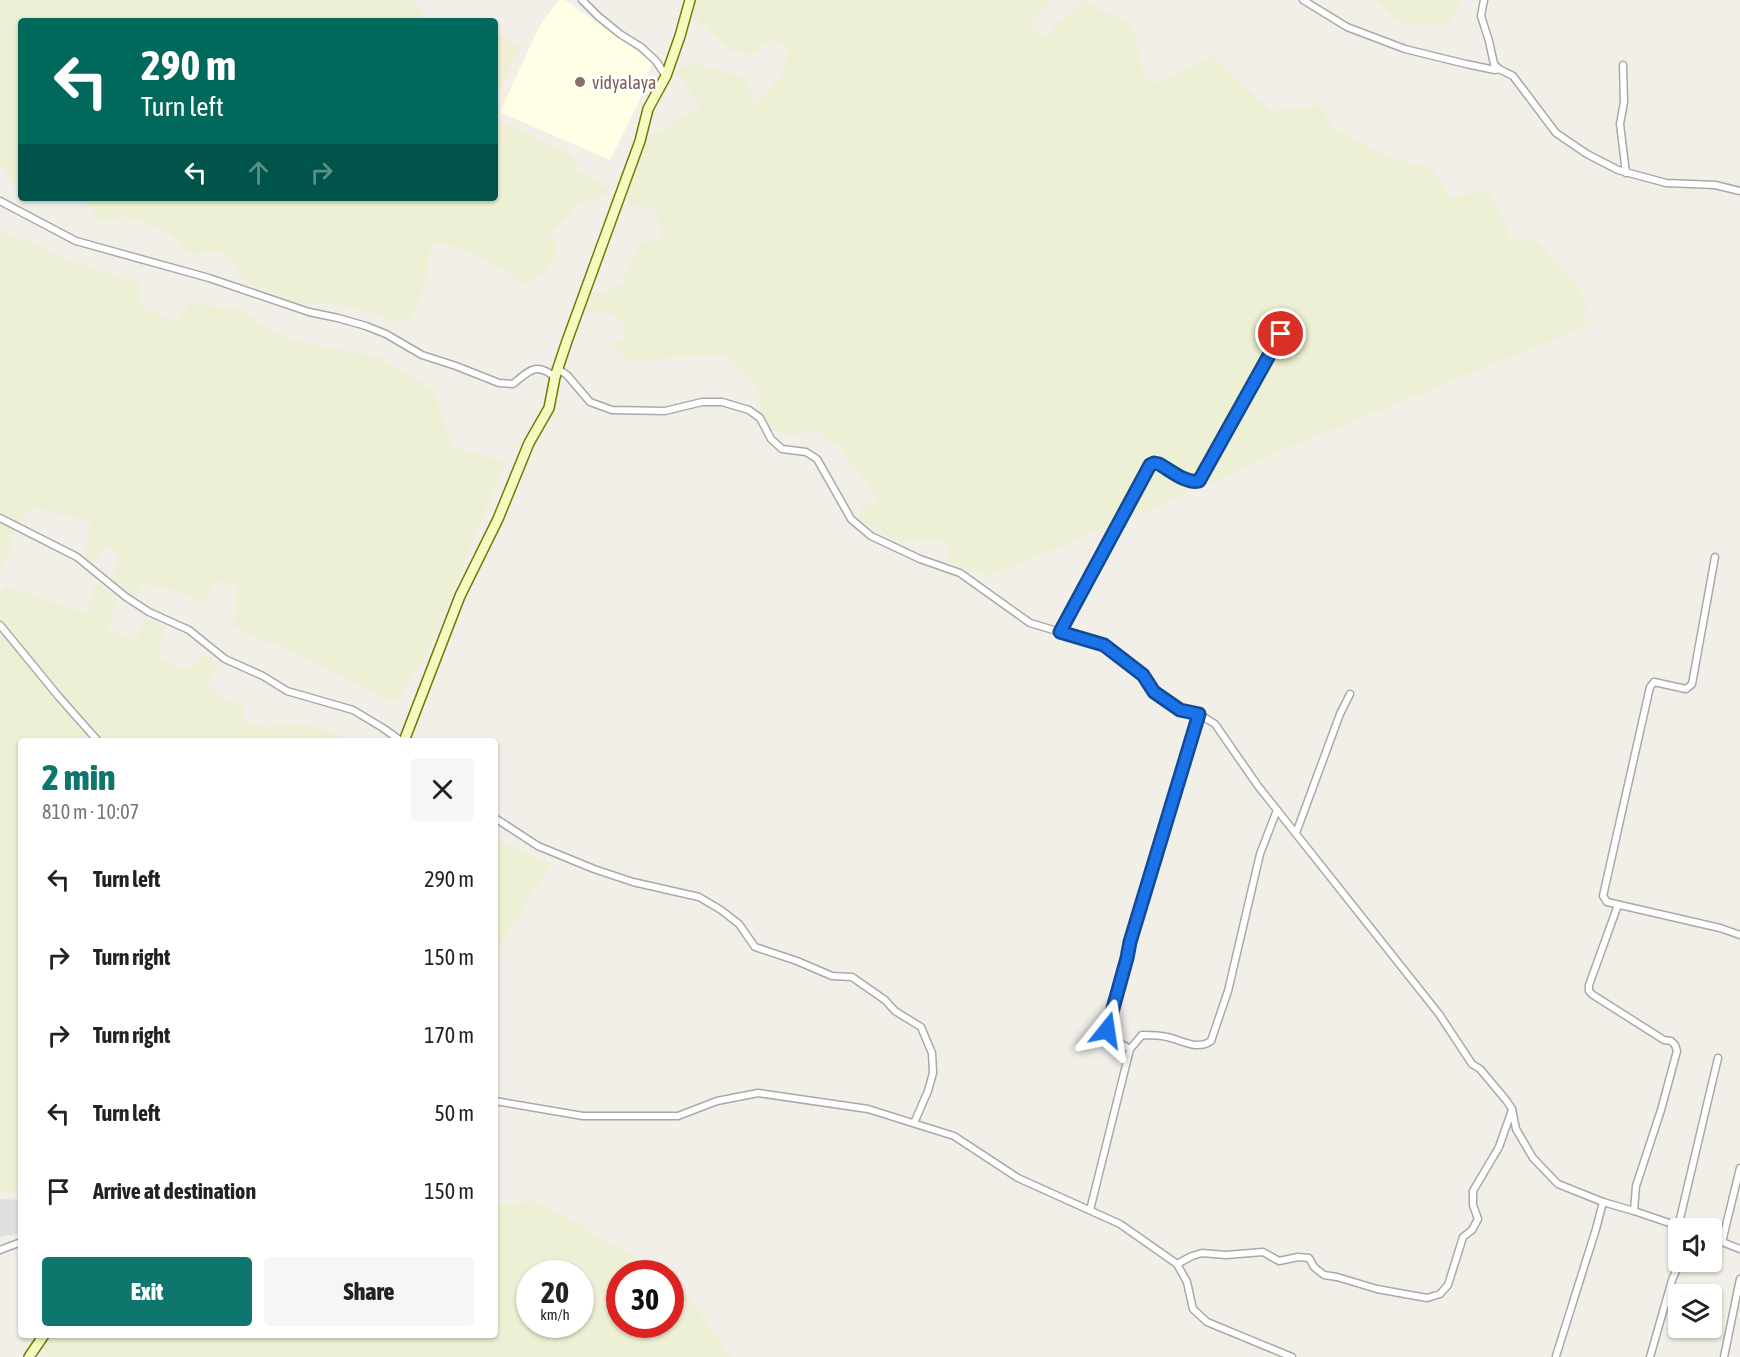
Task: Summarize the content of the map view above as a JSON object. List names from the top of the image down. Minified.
{"places":["vidyalaya"],"page":{"turn":["290 m","Turn left"],"heading":["2 min","810 m · 10:07"],"list":[{"name":"Turn left","value":"290 m"},{"name":"Turn right","value":"150 m"},{"name":"Turn right","value":"170 m"},{"name":"Turn left","value":"50 m"},{"name":"Arrive at destination","value":"150 m"}],"buttons":["Exit","Share"],"speed":"20 km/h","limit":"30"}}
